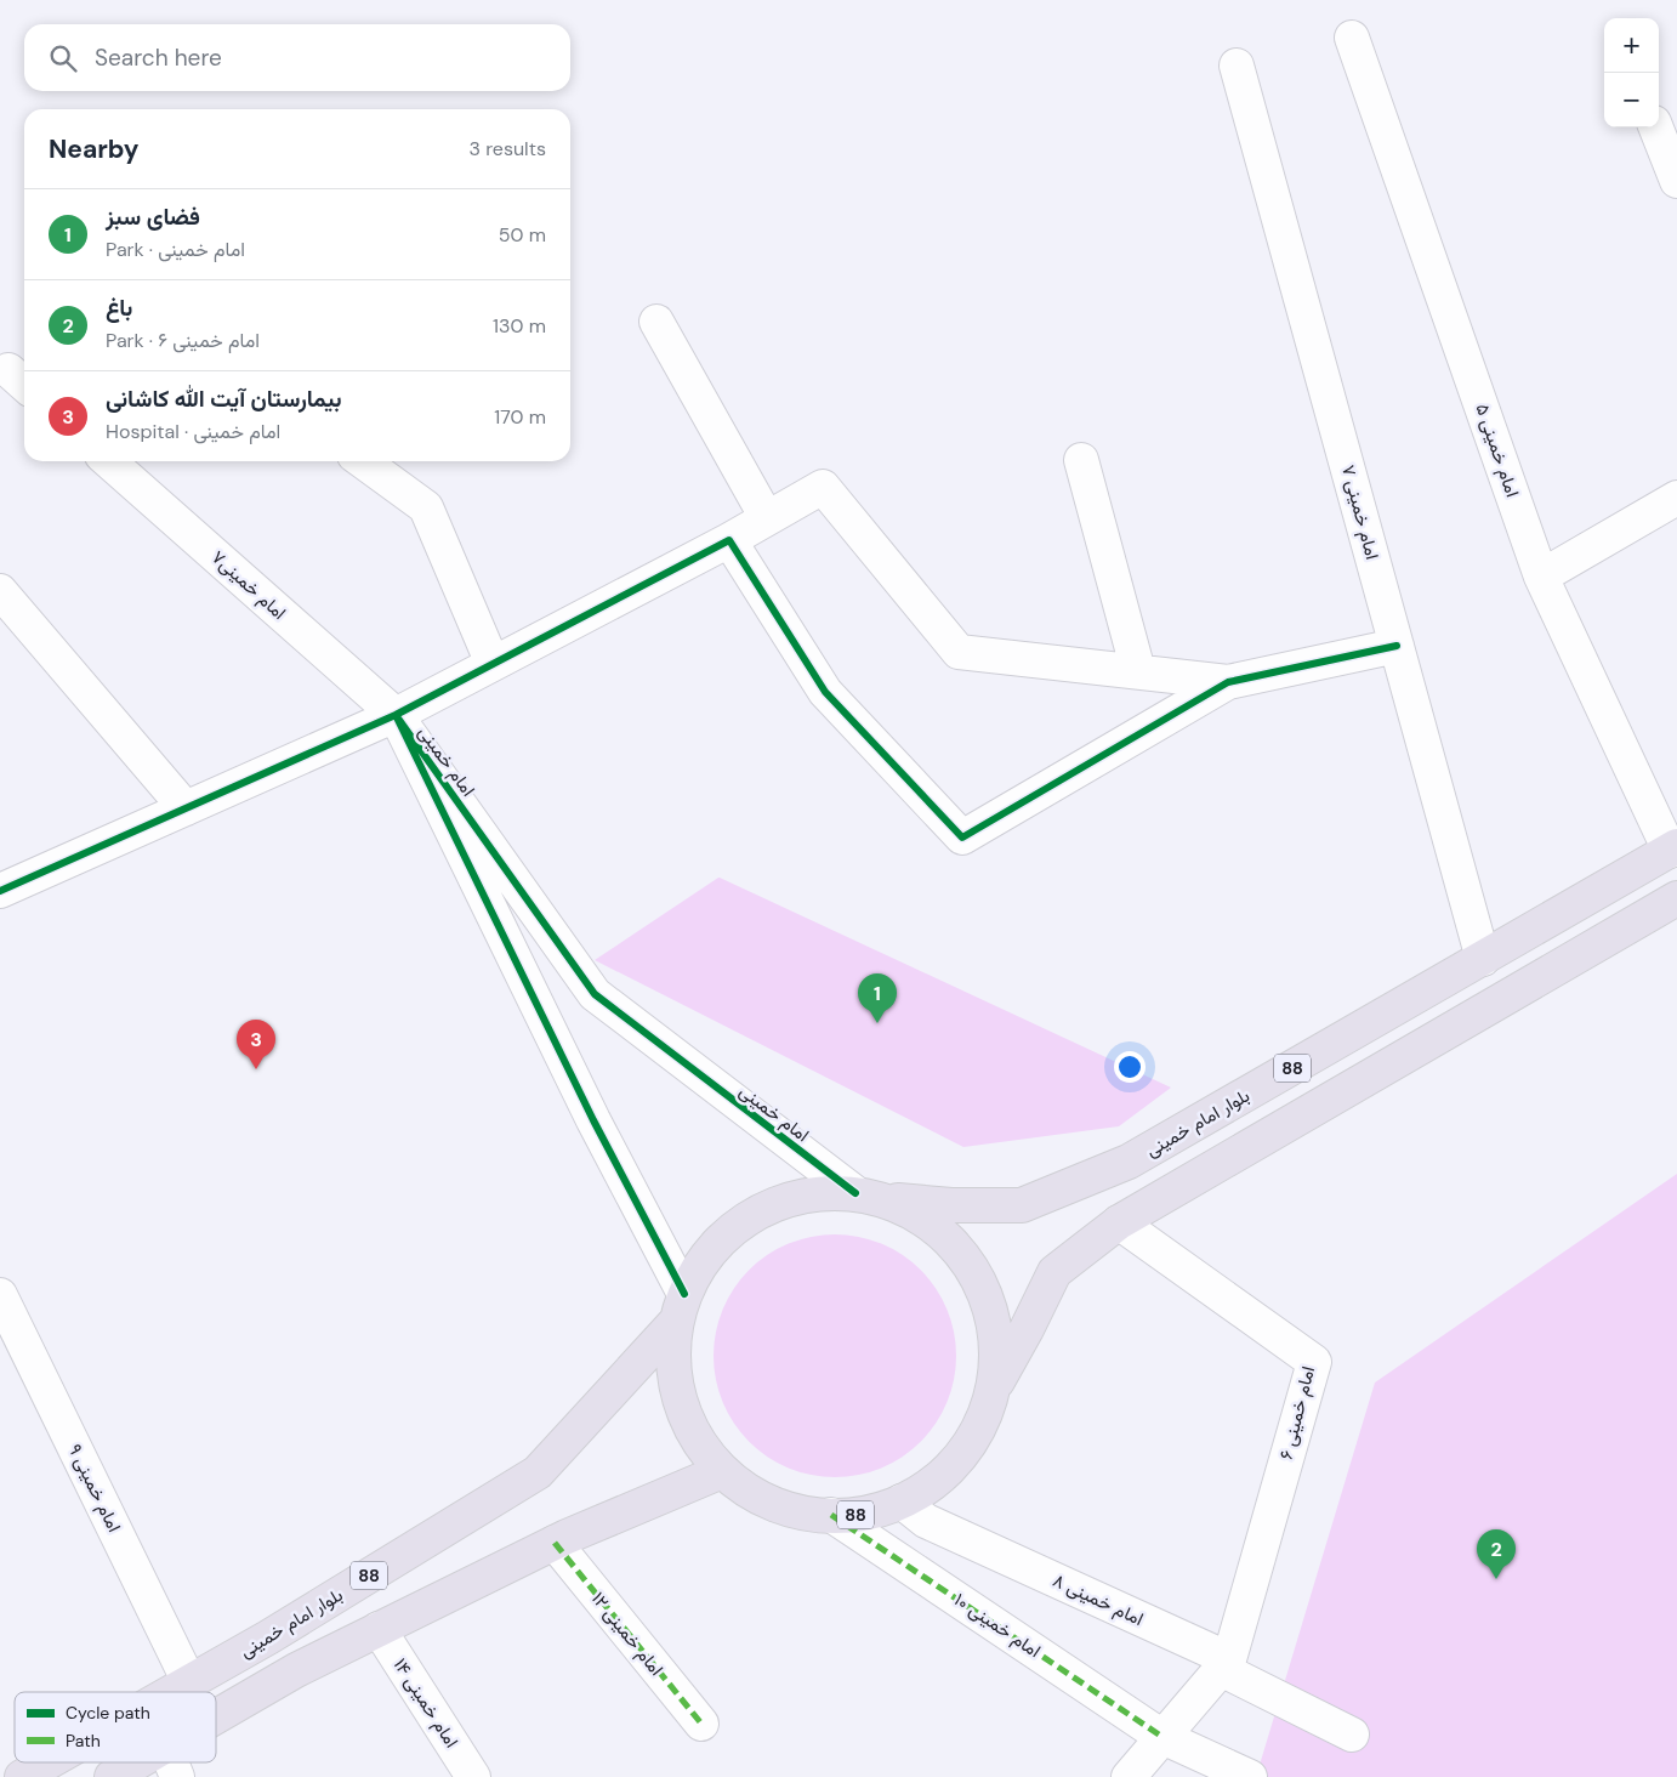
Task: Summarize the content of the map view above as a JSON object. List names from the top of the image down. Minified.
{"streets":{"highway":["88","بلوار امام خمینی"],"street":["امام خمینی ۵","امام خمینی ۷","امام خمینی۷","امام خمینی","امام خمینی ۶","امام خمینی ۹","امام خمینی ۸","امام خمینی ۱۰","امام خمینی ۱۲","امام خمینی ۱۴"]},"crossings":[["امام خمینی ۵","بلوار امام خمینی"],["امام خمینی ۷","بلوار امام خمینی"],["امام خمینی۷","امام خمینی"],["امام خمینی","88"],["امام خمینی","بلوار امام خمینی"],["88","بلوار امام خمینی"],["88","امام خمینی ۶"],["88","امام خمینی ۸"],["88","امام خمینی ۱۰"],["بلوار امام خمینی","امام خمینی ۹"],["امام خمینی ۶","امام خمینی ۸"]],"legend":["Cycle path","Path"],"page":{"map_buttons":["+","−"],"search":"Search here","heading":["Nearby","3 results"],"list":[{"mark":"1","name":"فضای سبز","note":"Park · امام خمینی","value":"50 m"},{"mark":"2","name":"باغ","note":"Park · امام خمینی ۶","value":"130 m"},{"mark":"3","name":"بیمارستان آیت الله کاشانی","note":"Hospital · امام خمینی","value":"170 m"}],"pins":["1","3","2"]}}
